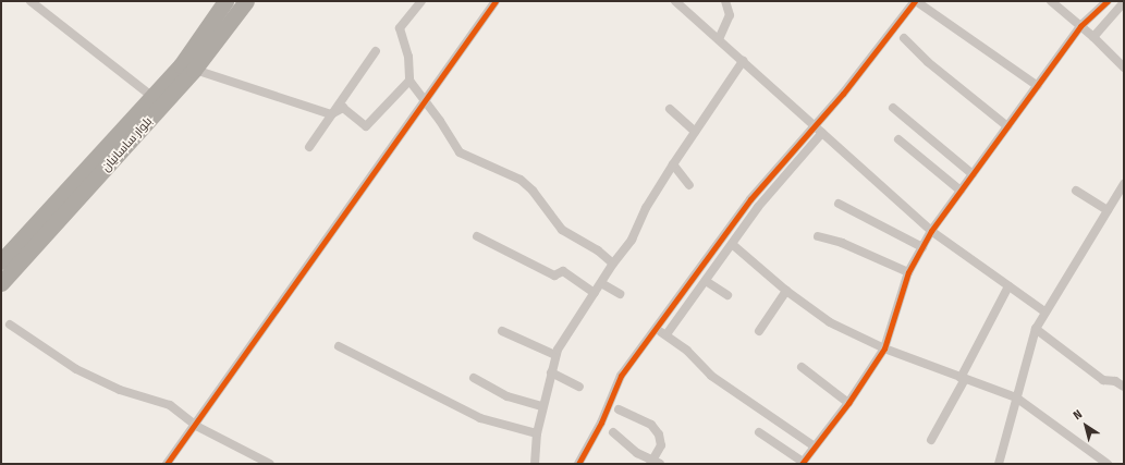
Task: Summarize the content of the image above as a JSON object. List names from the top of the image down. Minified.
{"streets":{"highway":["بلوار ساسانیان"]},"north":"top left"}
